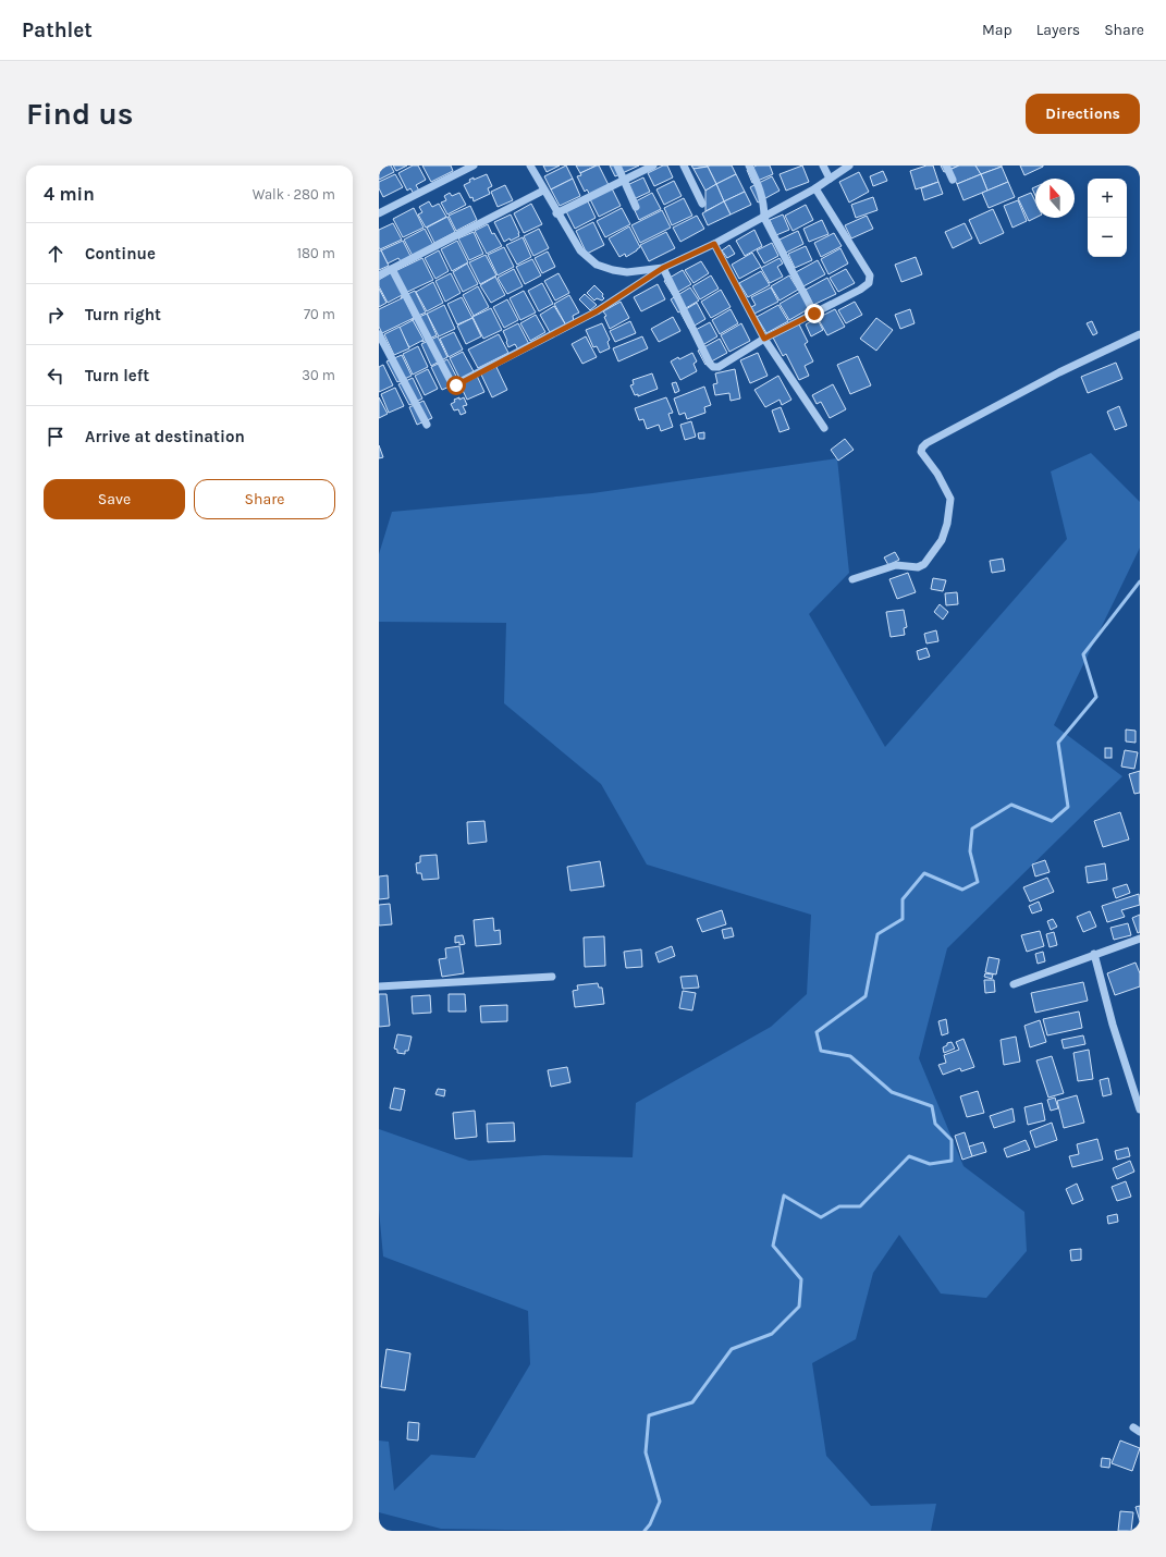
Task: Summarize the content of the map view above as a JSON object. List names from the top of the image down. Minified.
{"north":"top","page":{"header":"Pathlet","nav":["Map","Layers","Share"],"buttons":["Directions",["Save","Share"]],"title":"Find us","heading":["4 min","Walk · 280 m"],"map_buttons":["+","−"],"list":[["Continue","180 m"],["Turn right","70 m"],["Turn left","30 m"],"Arrive at destination"]}}
